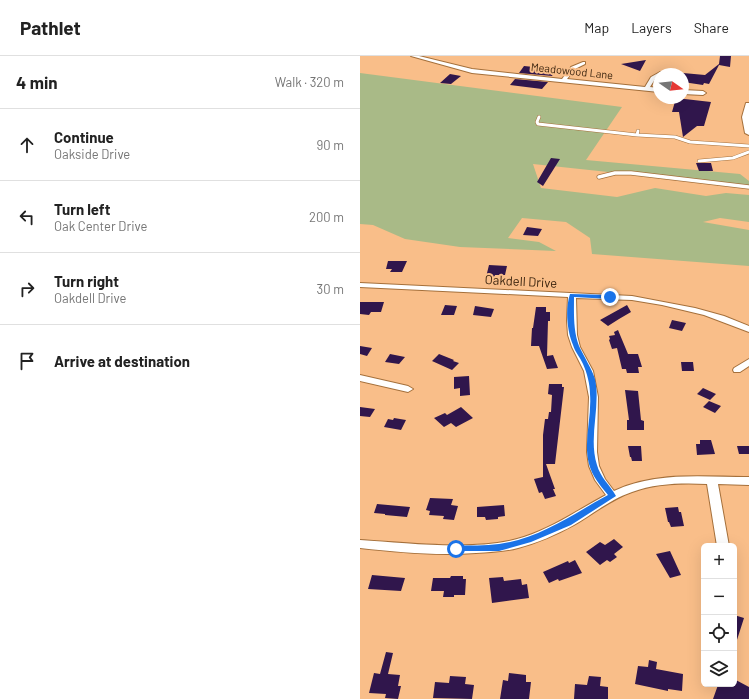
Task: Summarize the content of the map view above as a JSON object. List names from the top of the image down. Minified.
{"streets":{"street":["Meadowood Lane","Oakdell Drive"]},"north":"right","page":{"header":"Pathlet","nav":["Map","Layers","Share"],"heading":["4 min","Walk · 320 m"],"list":[["Continue","Oakside Drive","90 m"],["Turn left","Oak Center Drive","200 m"],["Turn right","Oakdell Drive","30 m"],"Arrive at destination"],"map_buttons":["+","−"]}}
